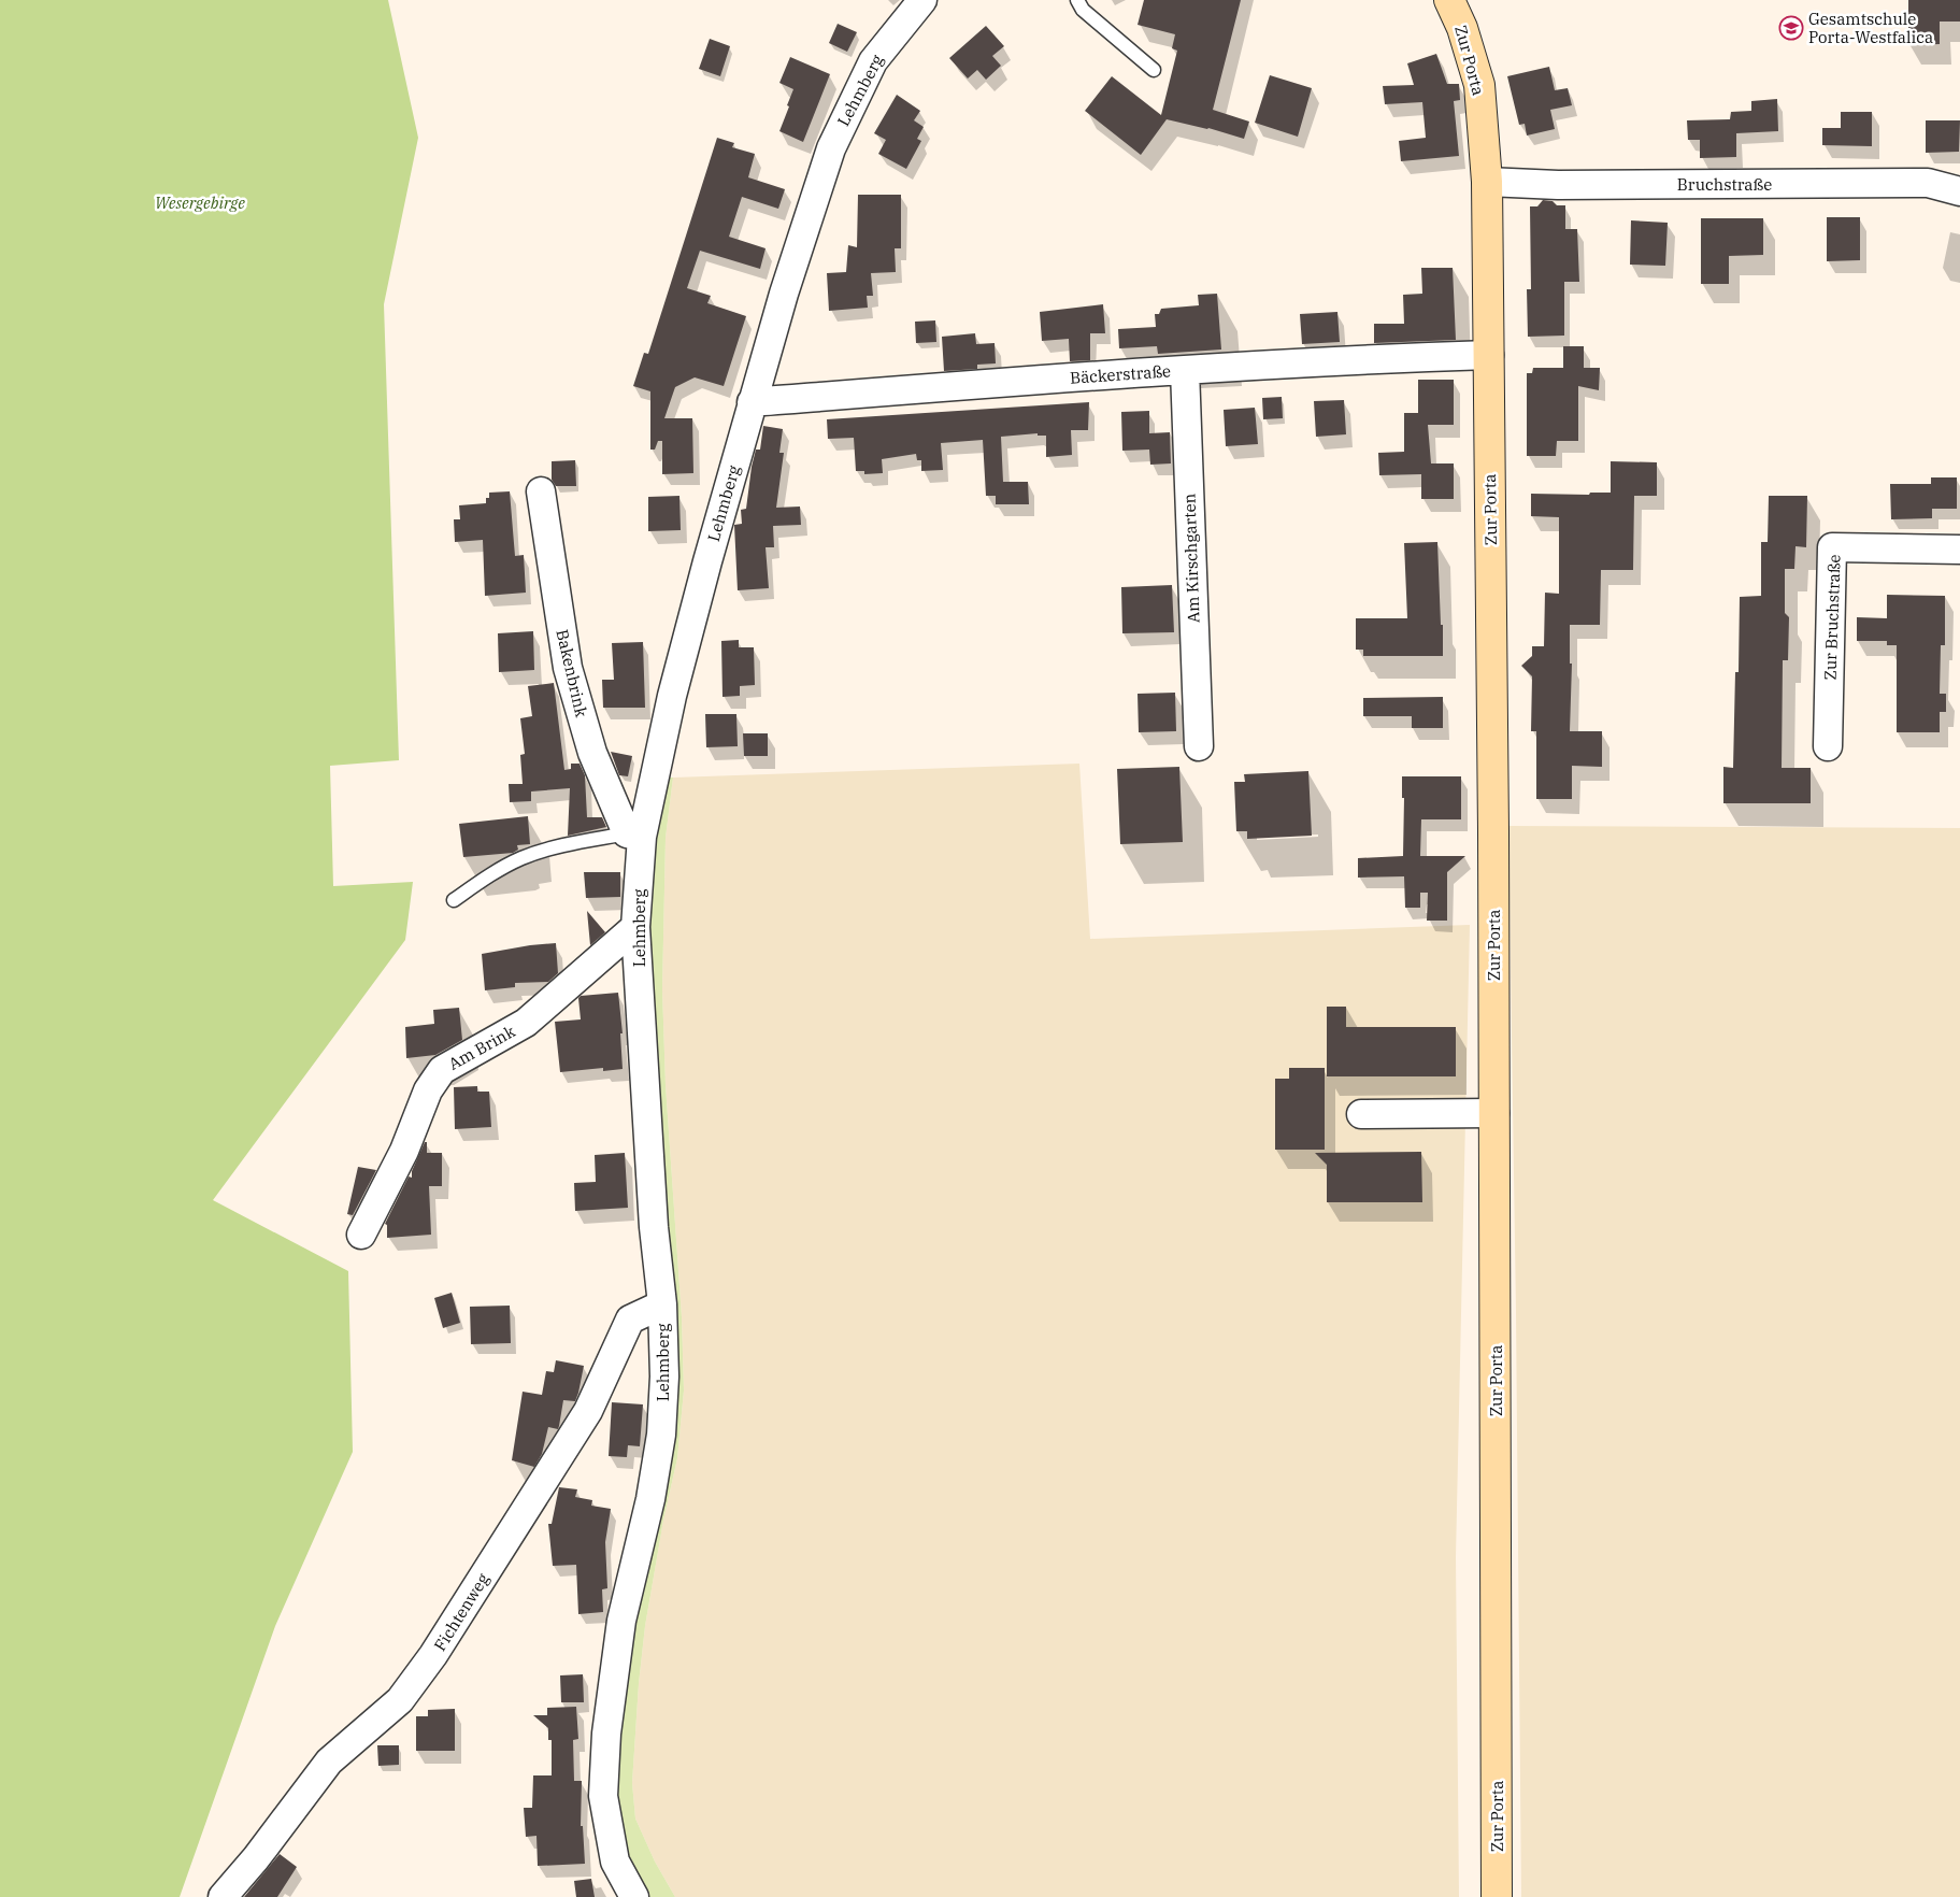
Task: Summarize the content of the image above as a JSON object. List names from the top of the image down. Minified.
{"streets":{"main road":["Zur Porta"],"street":["Lehmberg","Bruchstraße","Bäckerstraße","Am Kirschgarten","Zur Bruchstraße","Bakenbrink","Am Brink","Fichtenweg"]},"crossings":[["Zur Porta","Bruchstraße"],["Zur Porta","Bäckerstraße"],["Lehmberg","Bäckerstraße"],["Lehmberg","Bakenbrink"],["Lehmberg","Am Brink"],["Lehmberg","Fichtenweg"],["Bäckerstraße","Am Kirschgarten"]],"parks":["Wesergebirge"],"places":{"school or university":["Gesamtschule Porta-Westfalica"]}}
